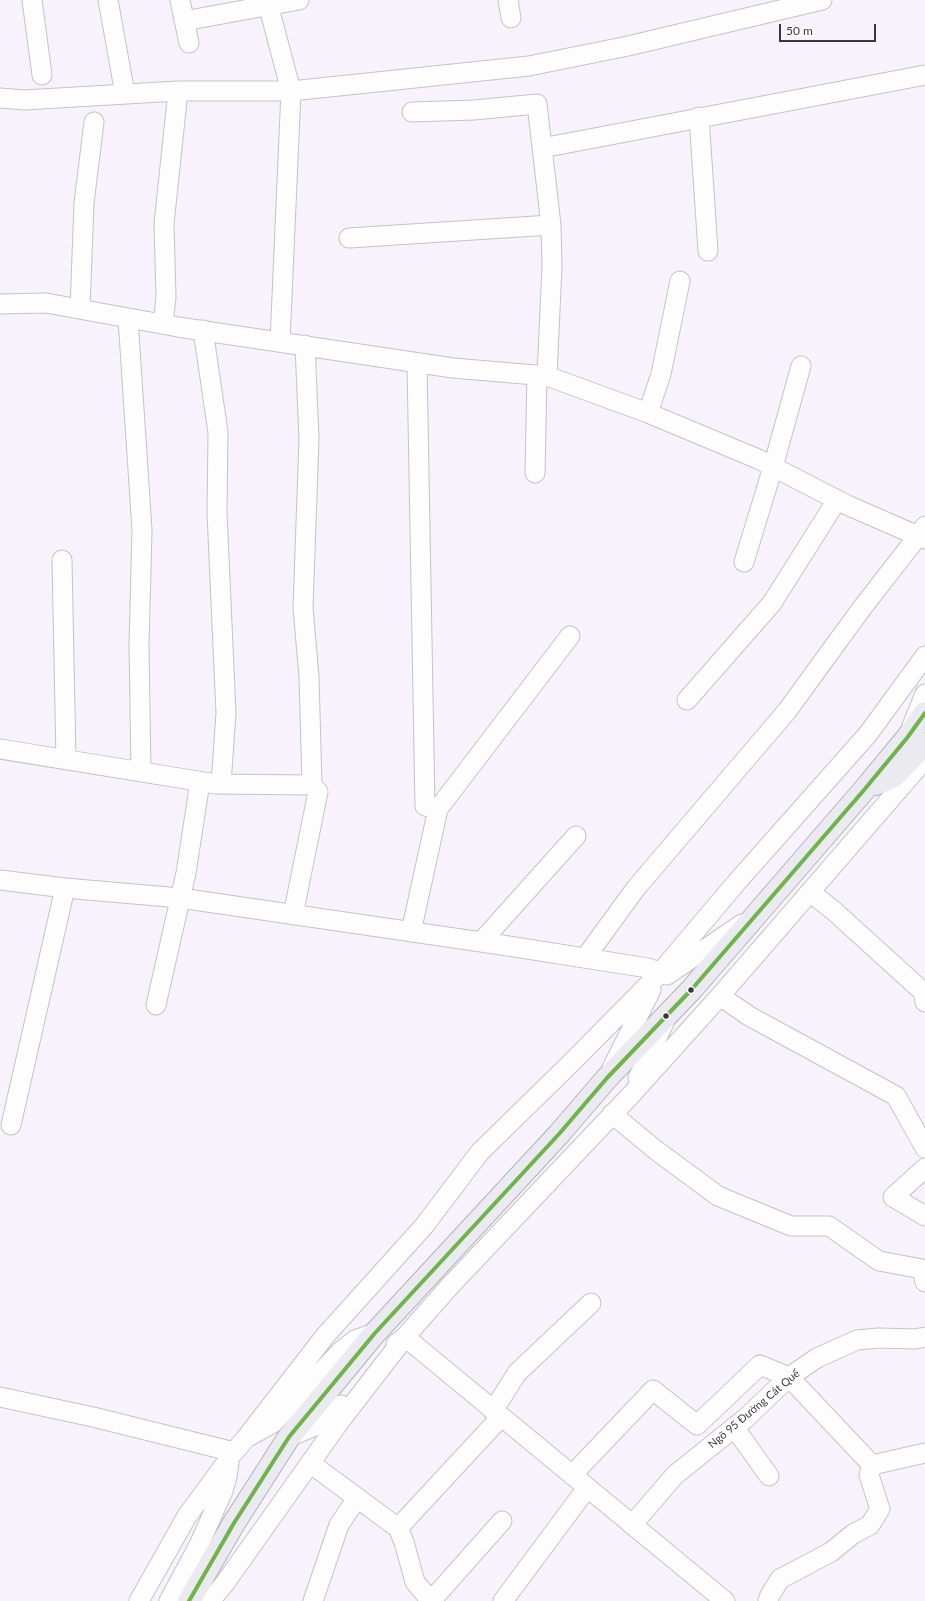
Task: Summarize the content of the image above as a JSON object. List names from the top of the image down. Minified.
{"streets":{"street":["Ngõ 95 Đường Cát Quế"]},"scale_bar":"50 m"}
